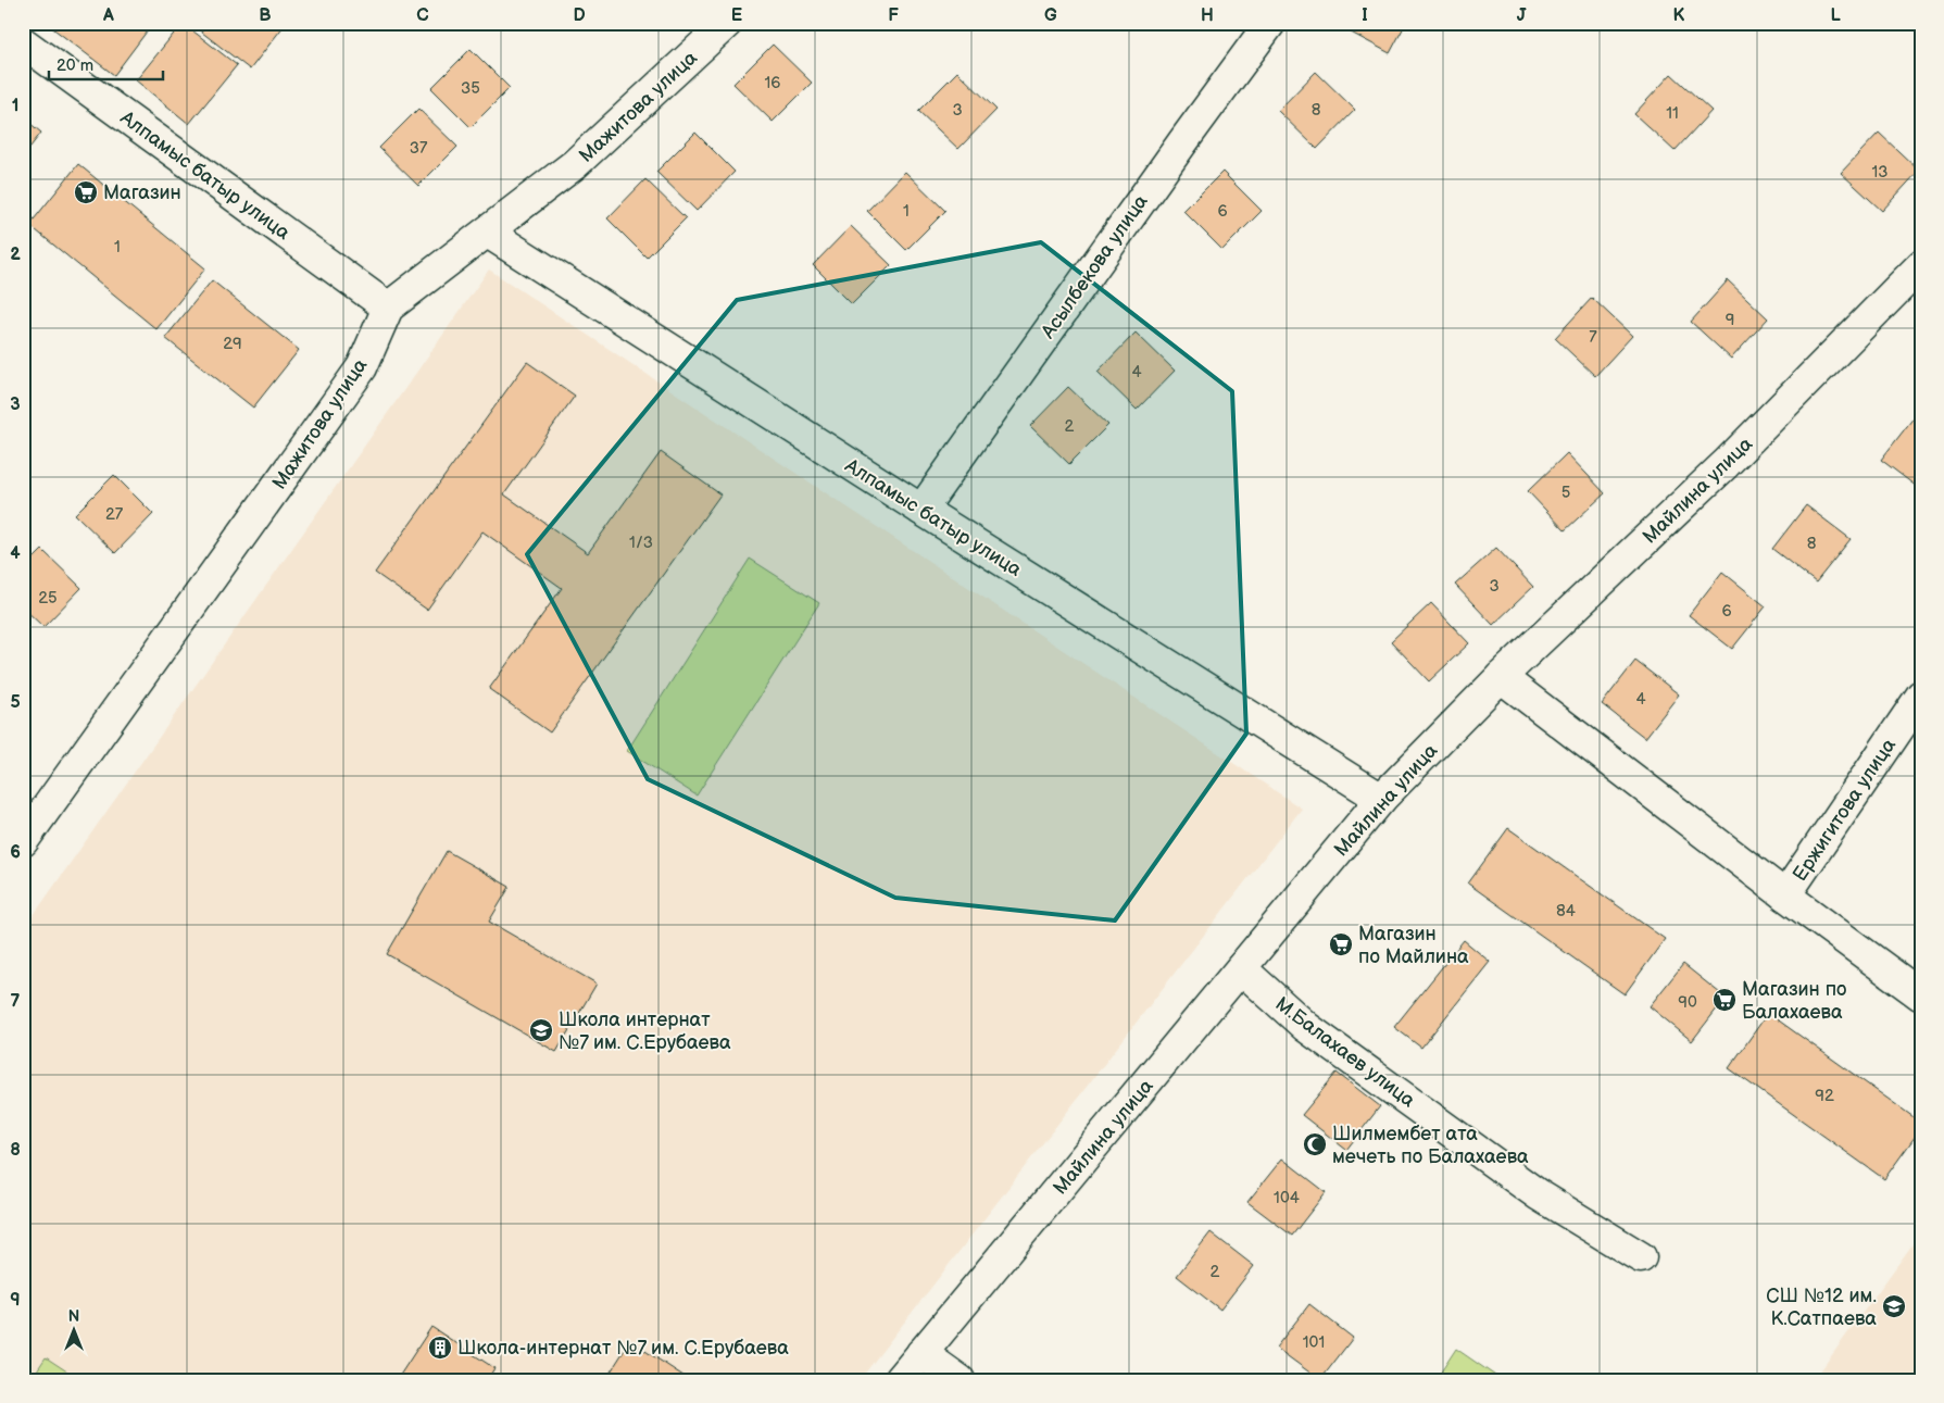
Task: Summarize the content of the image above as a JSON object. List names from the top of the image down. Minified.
{"streets":{"street":["Мажитова улица","Алпамыс батыр улица","Асылбекова улица","Майлина улица","Ержигитова улица","М.Балахаев улица"]},"crossings":[["Мажитова улица","Алпамыс батыр улица"],["Алпамыс батыр улица","Асылбекова улица"],["Алпамыс батыр улица","Майлина улица"],["Майлина улица","М.Балахаев улица"]],"places":{"supermarket":["Магазин","Магазин по Майлина","Магазин по Балахаева"],"school or university":["Школа интернат №7 им. С.Ерубаева","СШ №12 им. К.Сатпаева"],"mosque":["Шилмембет ата мечеть по Балахаева"],"building":["Школа-интернат №7 им. С.Ерубаева"]},"house_numbers":["16","35","3","8","11","37","13","1","6","1","9","7","29","4","2","5","27","1/3","8","3","25","6","4","84","90","92","104","2","101"],"scale_bar":"20 m","north":"top","grid":{"columns":["A","B","C","D","E","F","G","H","I","J","K","L"],"rows":["1","2","3","4","5","6","7","8","9"]}}
